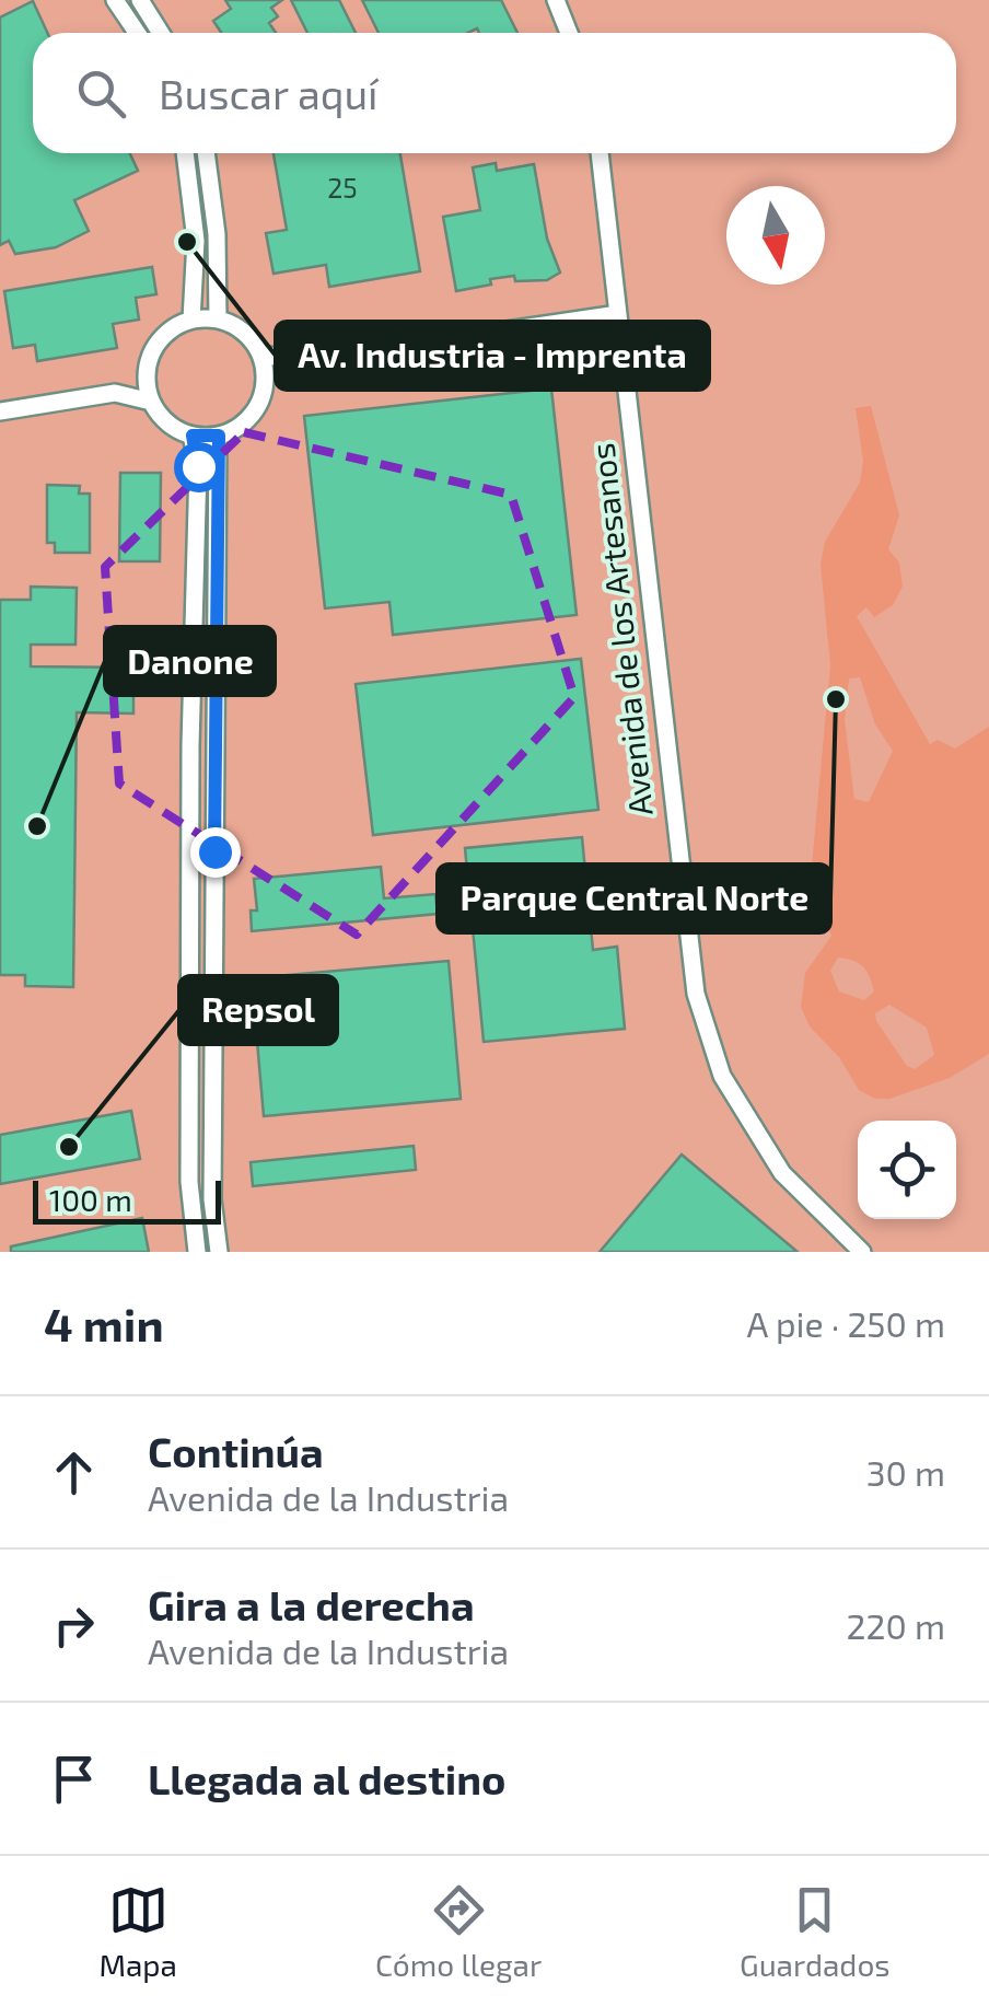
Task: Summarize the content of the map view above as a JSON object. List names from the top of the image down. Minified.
{"streets":{"street":["Avenida de los Artesanos"]},"places":["Av. Industria - Imprenta","Parque Central Norte","Danone","Repsol"],"house_numbers":["25"],"scale_bar":"100 m","north":"bottom","page":{"search":"Buscar aquí","scale":"100 m","heading":["4 min","A pie · 250 m"],"list":[["Continúa","Avenida de la Industria","30 m"],["Gira a la derecha","Avenida de la Industria","220 m"],"Llegada al destino"],"nav":["Mapa","Cómo llegar","Guardados"]}}
